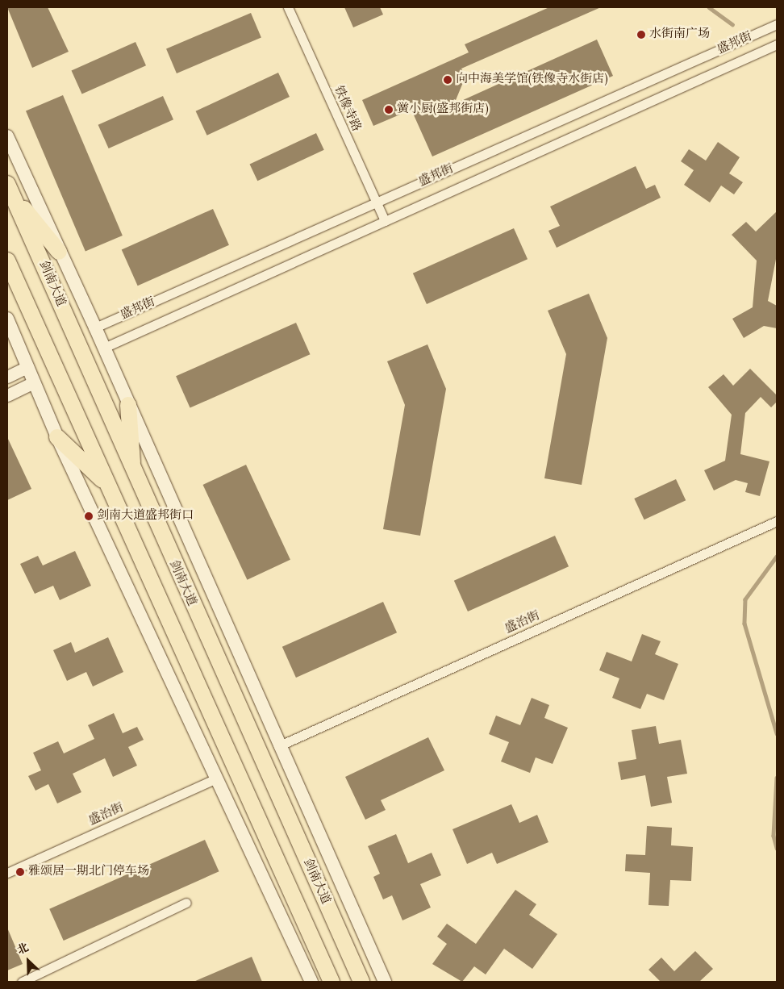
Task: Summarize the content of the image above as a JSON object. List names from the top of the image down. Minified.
{"streets":{"highway":["剑南大道"],"street":["盛邦街","铁像寺路","盛治街"]},"crossings":[["盛邦街","铁像寺路"]],"places":["水街南广场","向中海美学馆(铁像寺水街店)","黉小厨(盛邦街店)","剑南大道盛邦街口","雅颂居一期北门停车场"],"north":"top left"}
